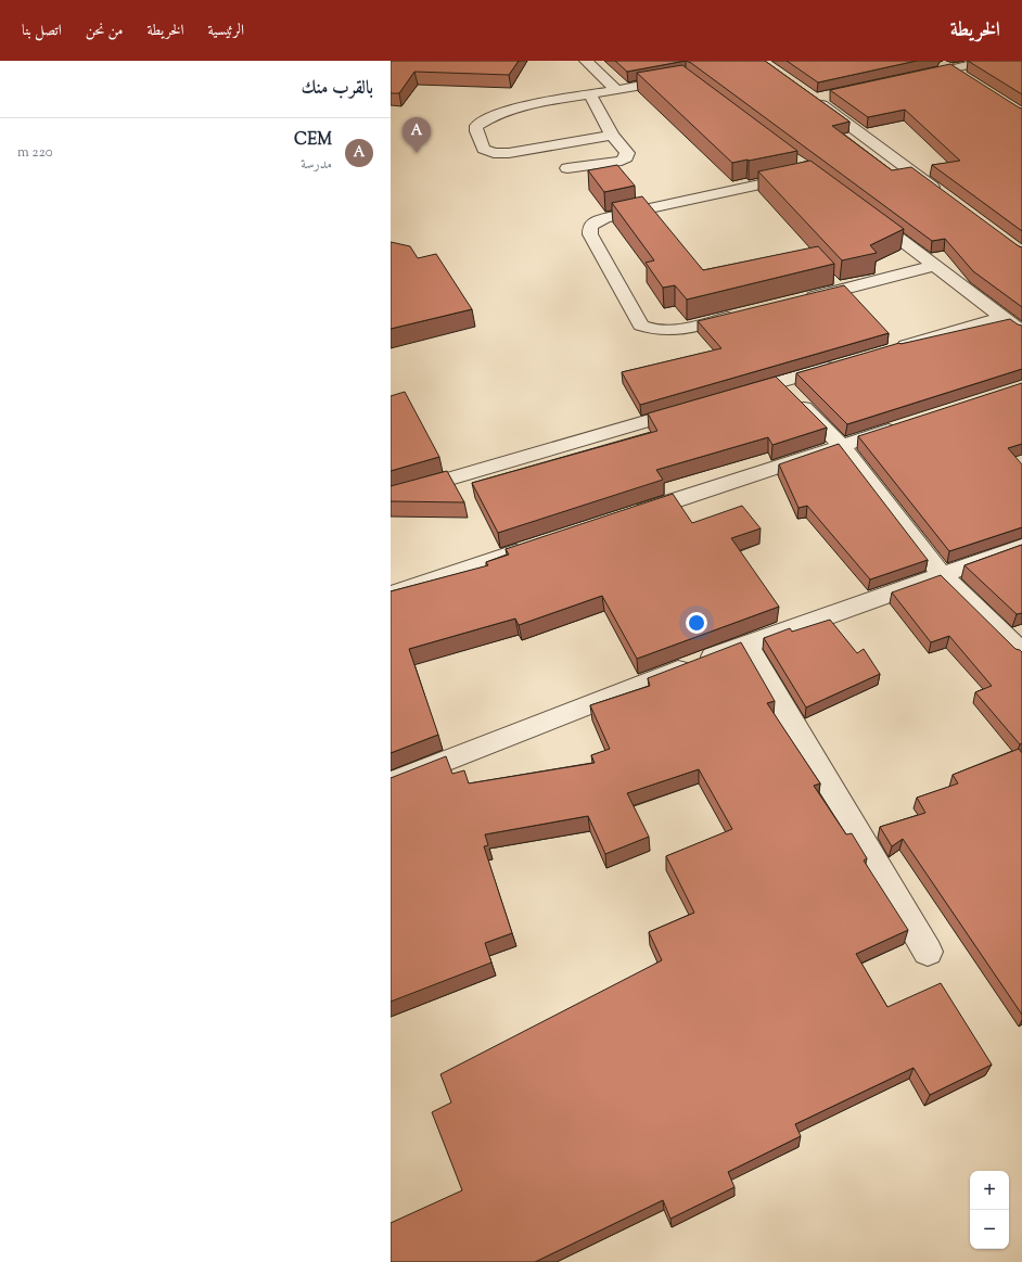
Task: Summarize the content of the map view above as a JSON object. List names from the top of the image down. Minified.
{"page":{"header":"الخريطة","nav":["الرئيسية","الخريطة","من نحن","اتصل بنا"],"heading":"بالقرب منك","pins":"A","list":[{"mark":"A","name":"CEM","note":"مدرسة","value":"220 m"}],"map_buttons":["+","−"]}}
